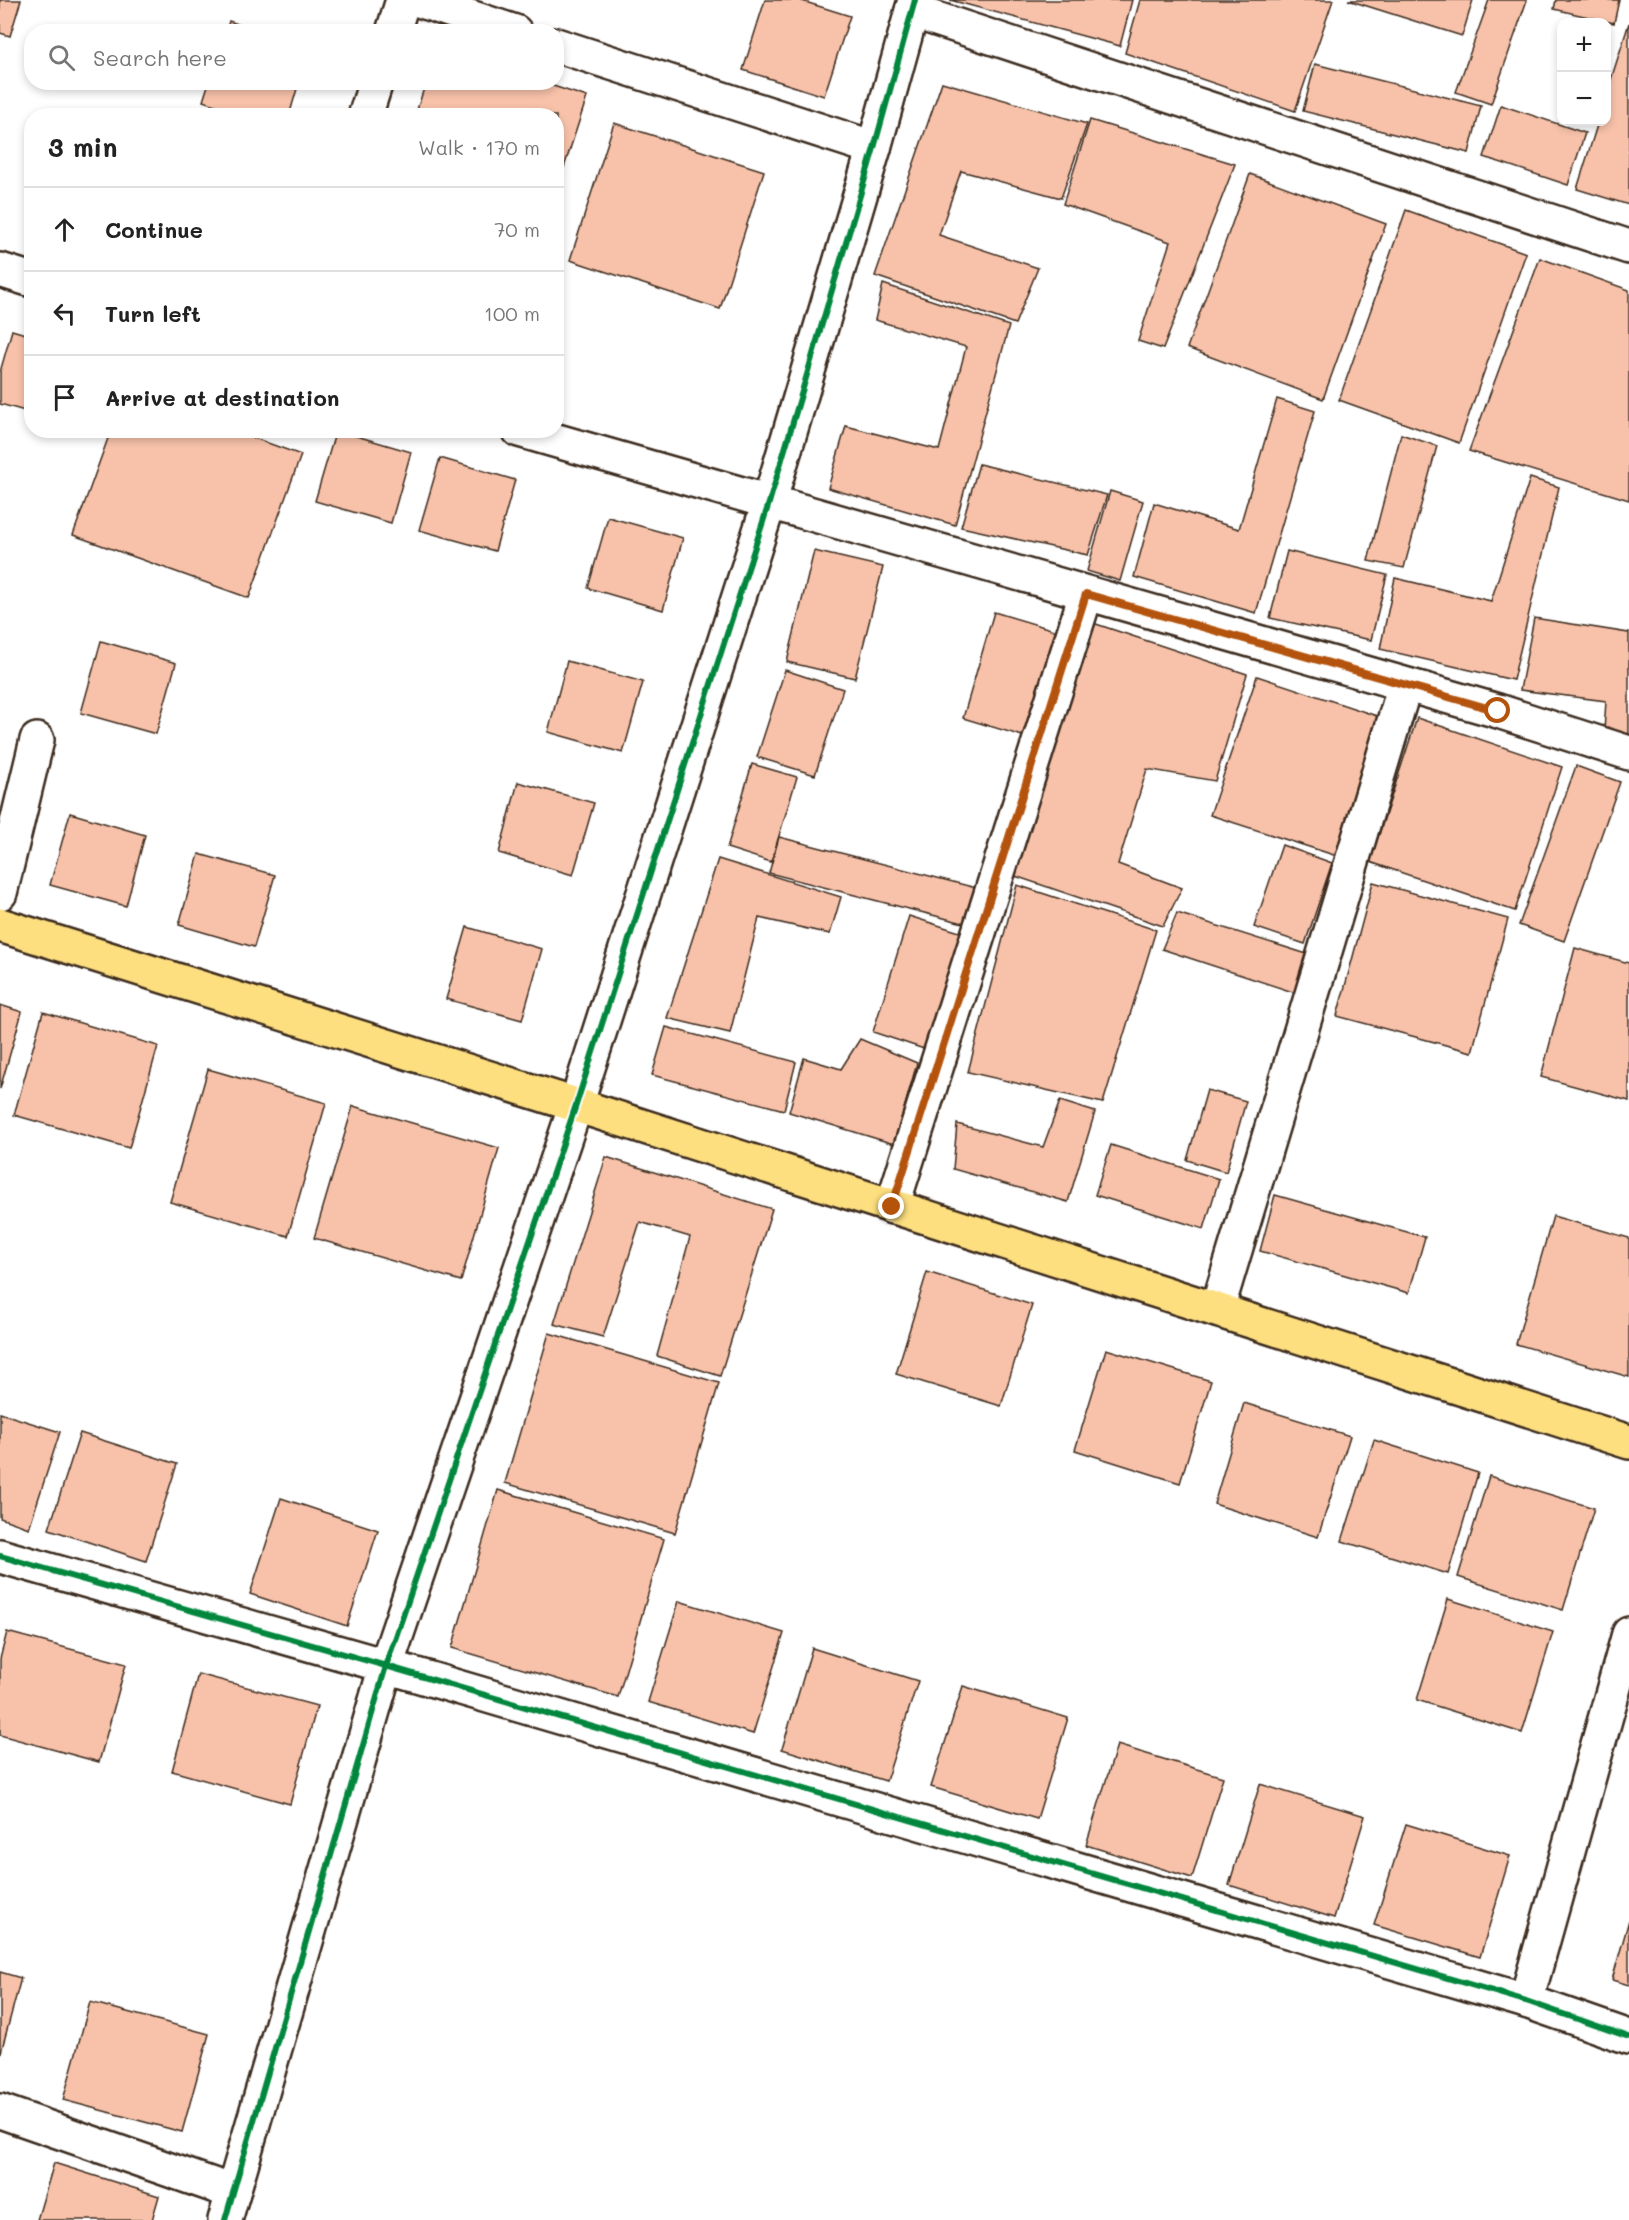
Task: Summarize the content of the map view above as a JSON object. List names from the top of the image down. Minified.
{"page":{"map_buttons":["+","−"],"search":"Search here","heading":["3 min","Walk · 170 m"],"list":[["Continue","70 m"],["Turn left","100 m"],"Arrive at destination"]}}
